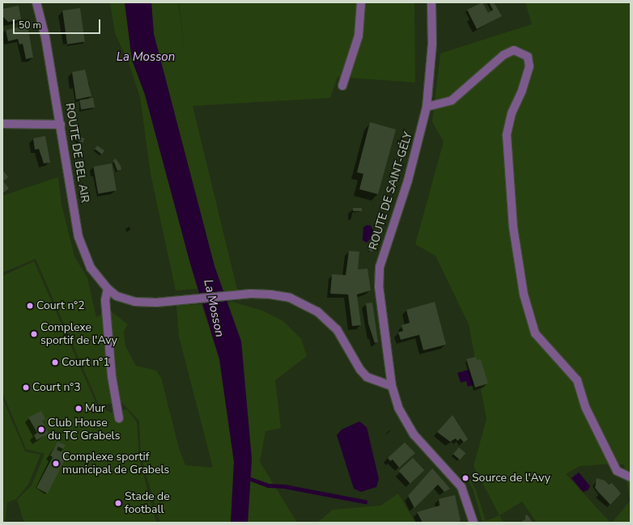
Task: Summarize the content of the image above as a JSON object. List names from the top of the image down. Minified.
{"streets":{"street":["ROUTE DE BEL AIR","ROUTE DE SAINT-GÉLY"]},"crossings":[["ROUTE DE BEL AIR","ROUTE DE SAINT-GÉLY"]],"water":["La Mosson"],"places":["Court n°2","Complexe sportif de l'Avy","Court n°1","Court n°3","Mur","Club House du TC Grabels","Complexe sportif municipal de Grabels","Source de l'Avy","Stade de football"],"scale_bar":"50 m"}
